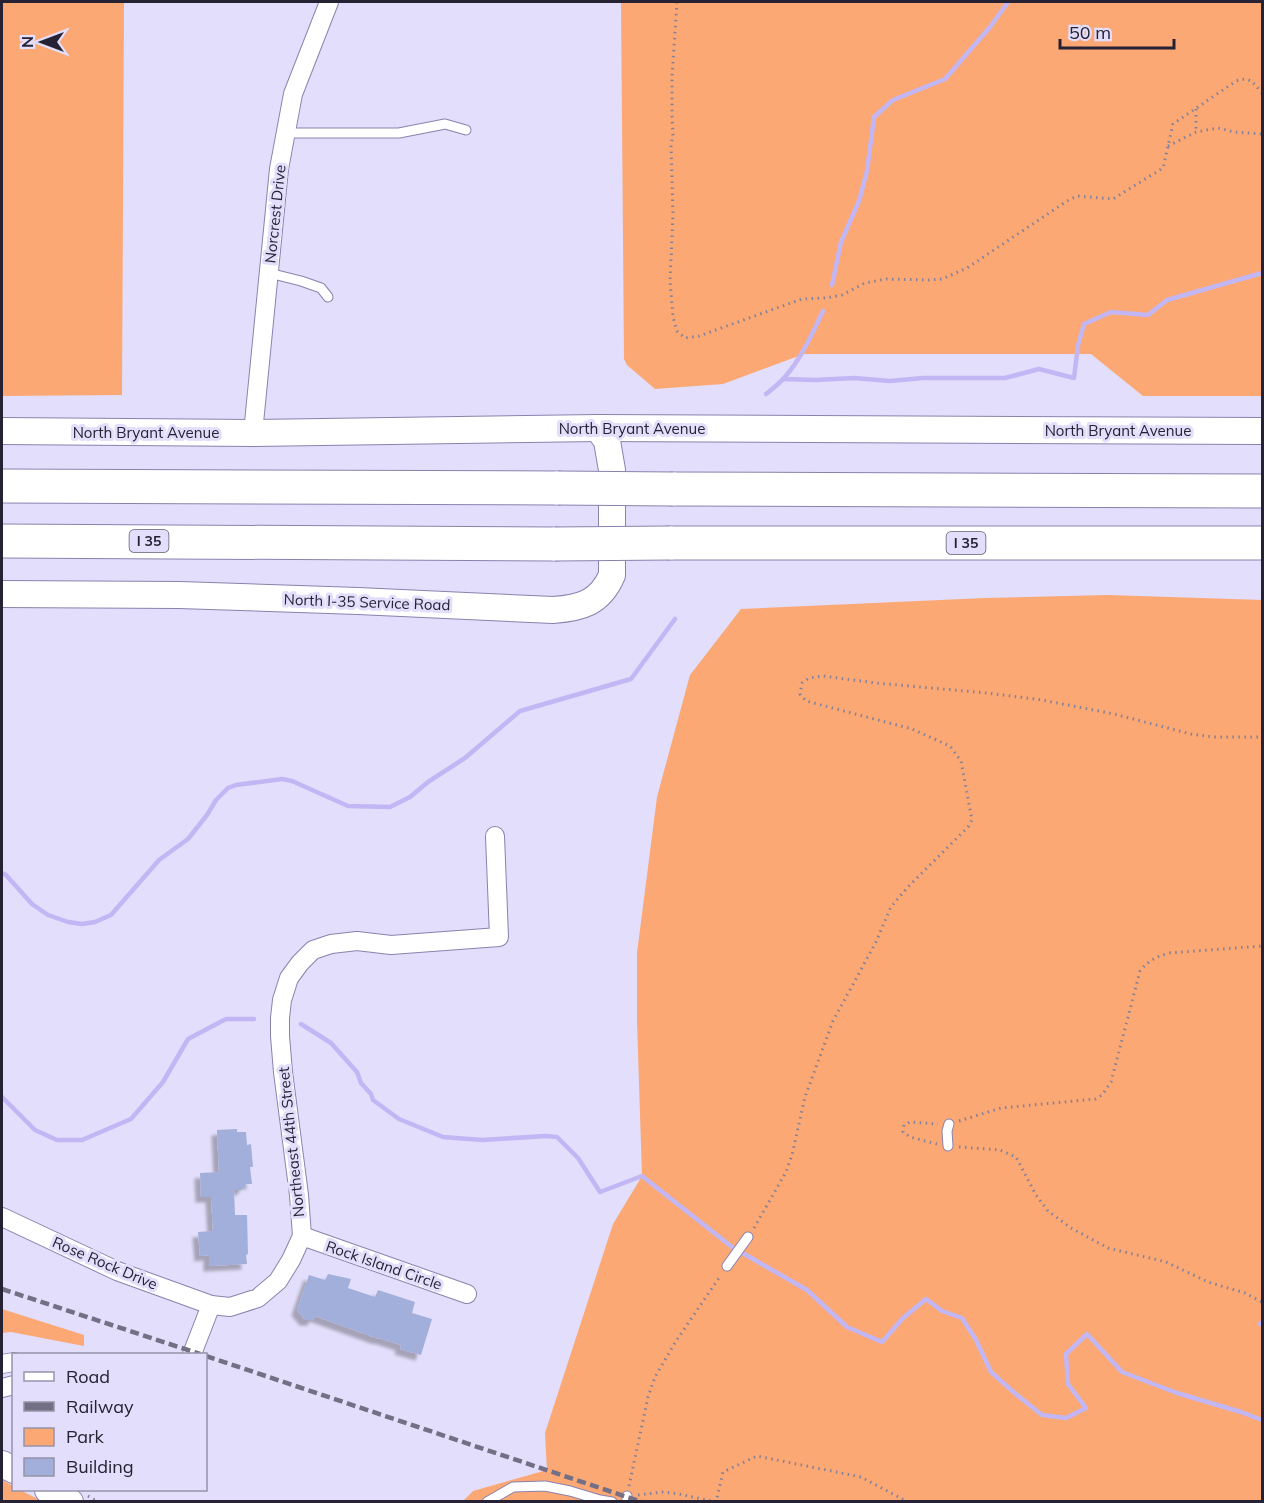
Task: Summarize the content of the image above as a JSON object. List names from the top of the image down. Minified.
{"streets":{"highway":["I 35"],"main road":["North Bryant Avenue","North I-35 Service Road"],"street":["Norcrest Drive","Northeast 44th Street","Rose Rock Drive","Rock Island Circle"]},"crossings":[["Norcrest Drive","North Bryant Avenue"],["North Bryant Avenue","North I-35 Service Road"],["Northeast 44th Street","Rose Rock Drive"],["Northeast 44th Street","Rock Island Circle"]],"legend":["Road","Railway","Park","Building"],"scale_bar":"50 m","north":"left"}
